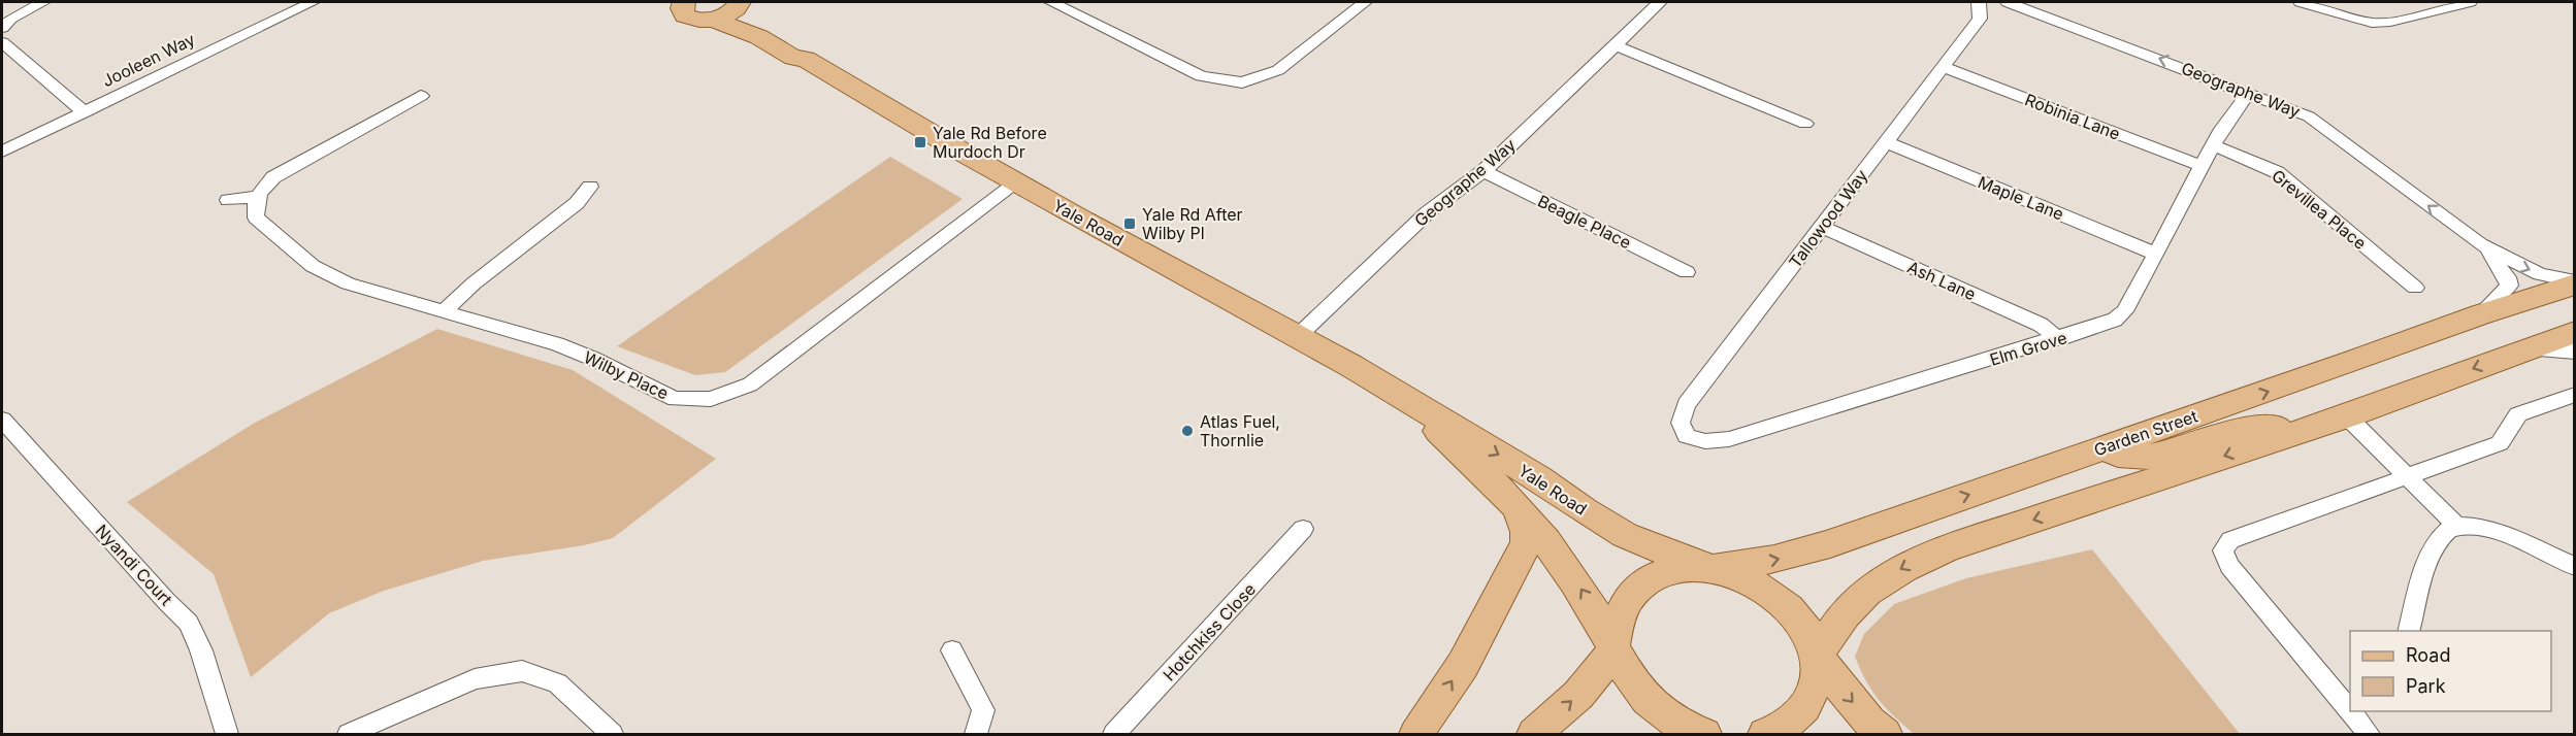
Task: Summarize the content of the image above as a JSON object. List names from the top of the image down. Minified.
{"streets":{"main road":["Yale Road","Garden Street"],"street":["Jooleen Way","Geographe Way","Robinia Lane","Maple Lane","Grevillea Place","Tallowood Way","Beagle Place","Ash Lane","Elm Grove","Wilby Place","Nyandi Court","Hotchkiss Close"]},"crossings":[["Geographe Way","Beagle Place"],["Geographe Way","Yale Road"],["Geographe Way","Elm Grove"],["Geographe Way","Garden Street"],["Robinia Lane","Tallowood Way"],["Robinia Lane","Elm Grove"],["Maple Lane","Tallowood Way"],["Maple Lane","Elm Grove"],["Grevillea Place","Elm Grove"],["Tallowood Way","Ash Lane"],["Tallowood Way","Elm Grove"],["Yale Road","Wilby Place"],["Yale Road","Garden Street"],["Ash Lane","Elm Grove"]],"places":{"transit":["Yale Rd Before Murdoch Dr","Yale Rd After Wilby Pl"],"other":["Atlas Fuel, Thornlie"]},"legend":["Road","Park"]}
